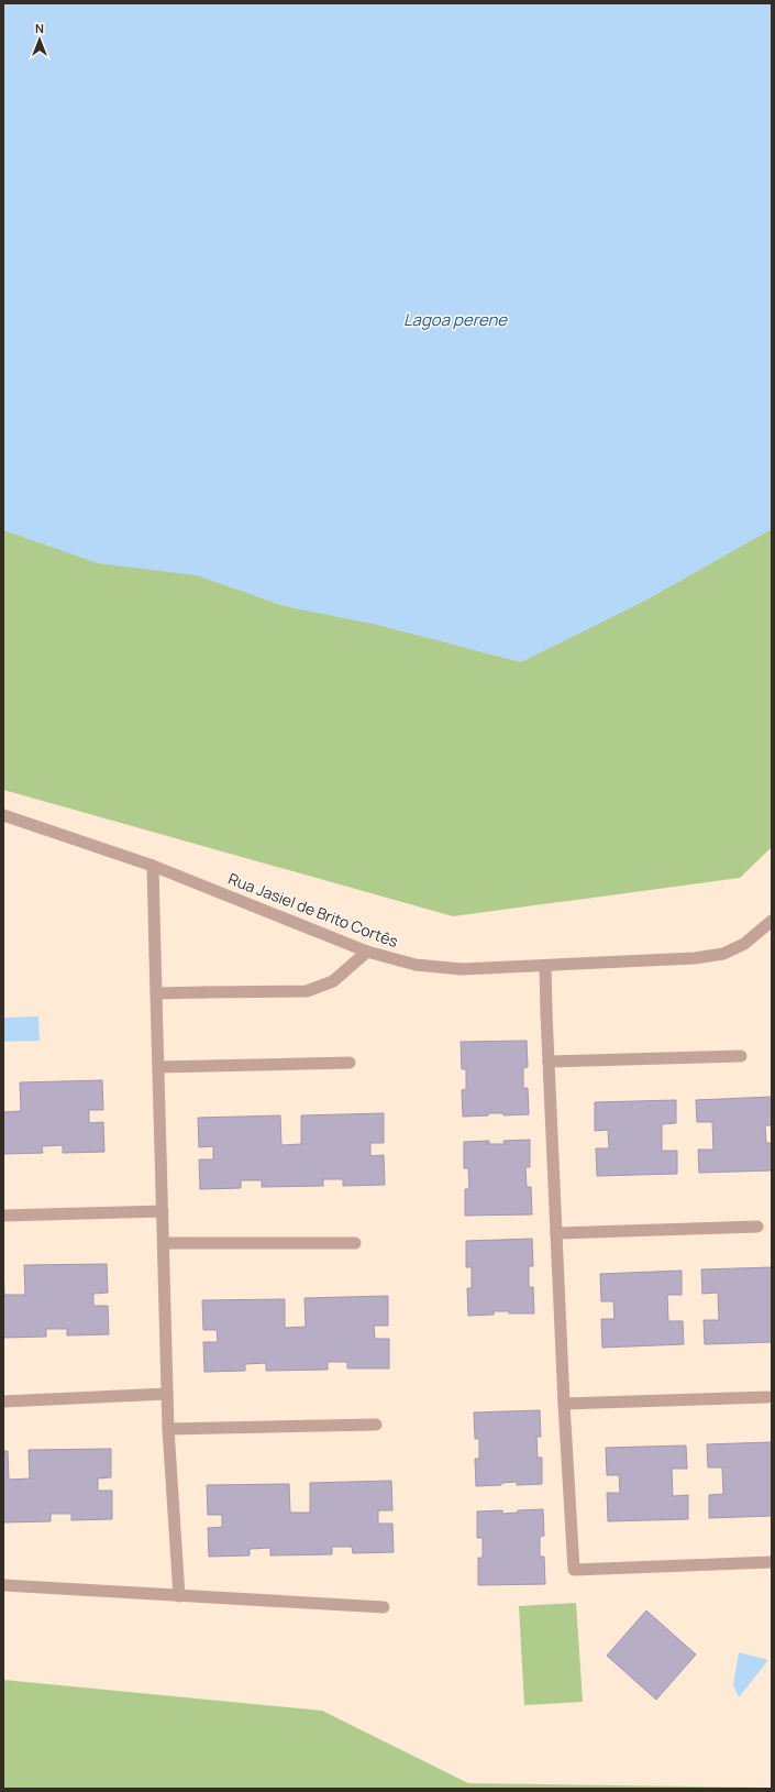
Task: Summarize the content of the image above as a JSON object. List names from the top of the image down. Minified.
{"streets":{"street":["Rua Jasiel de Brito Cortês"]},"water":["Lagoa perene"],"north":"top"}
